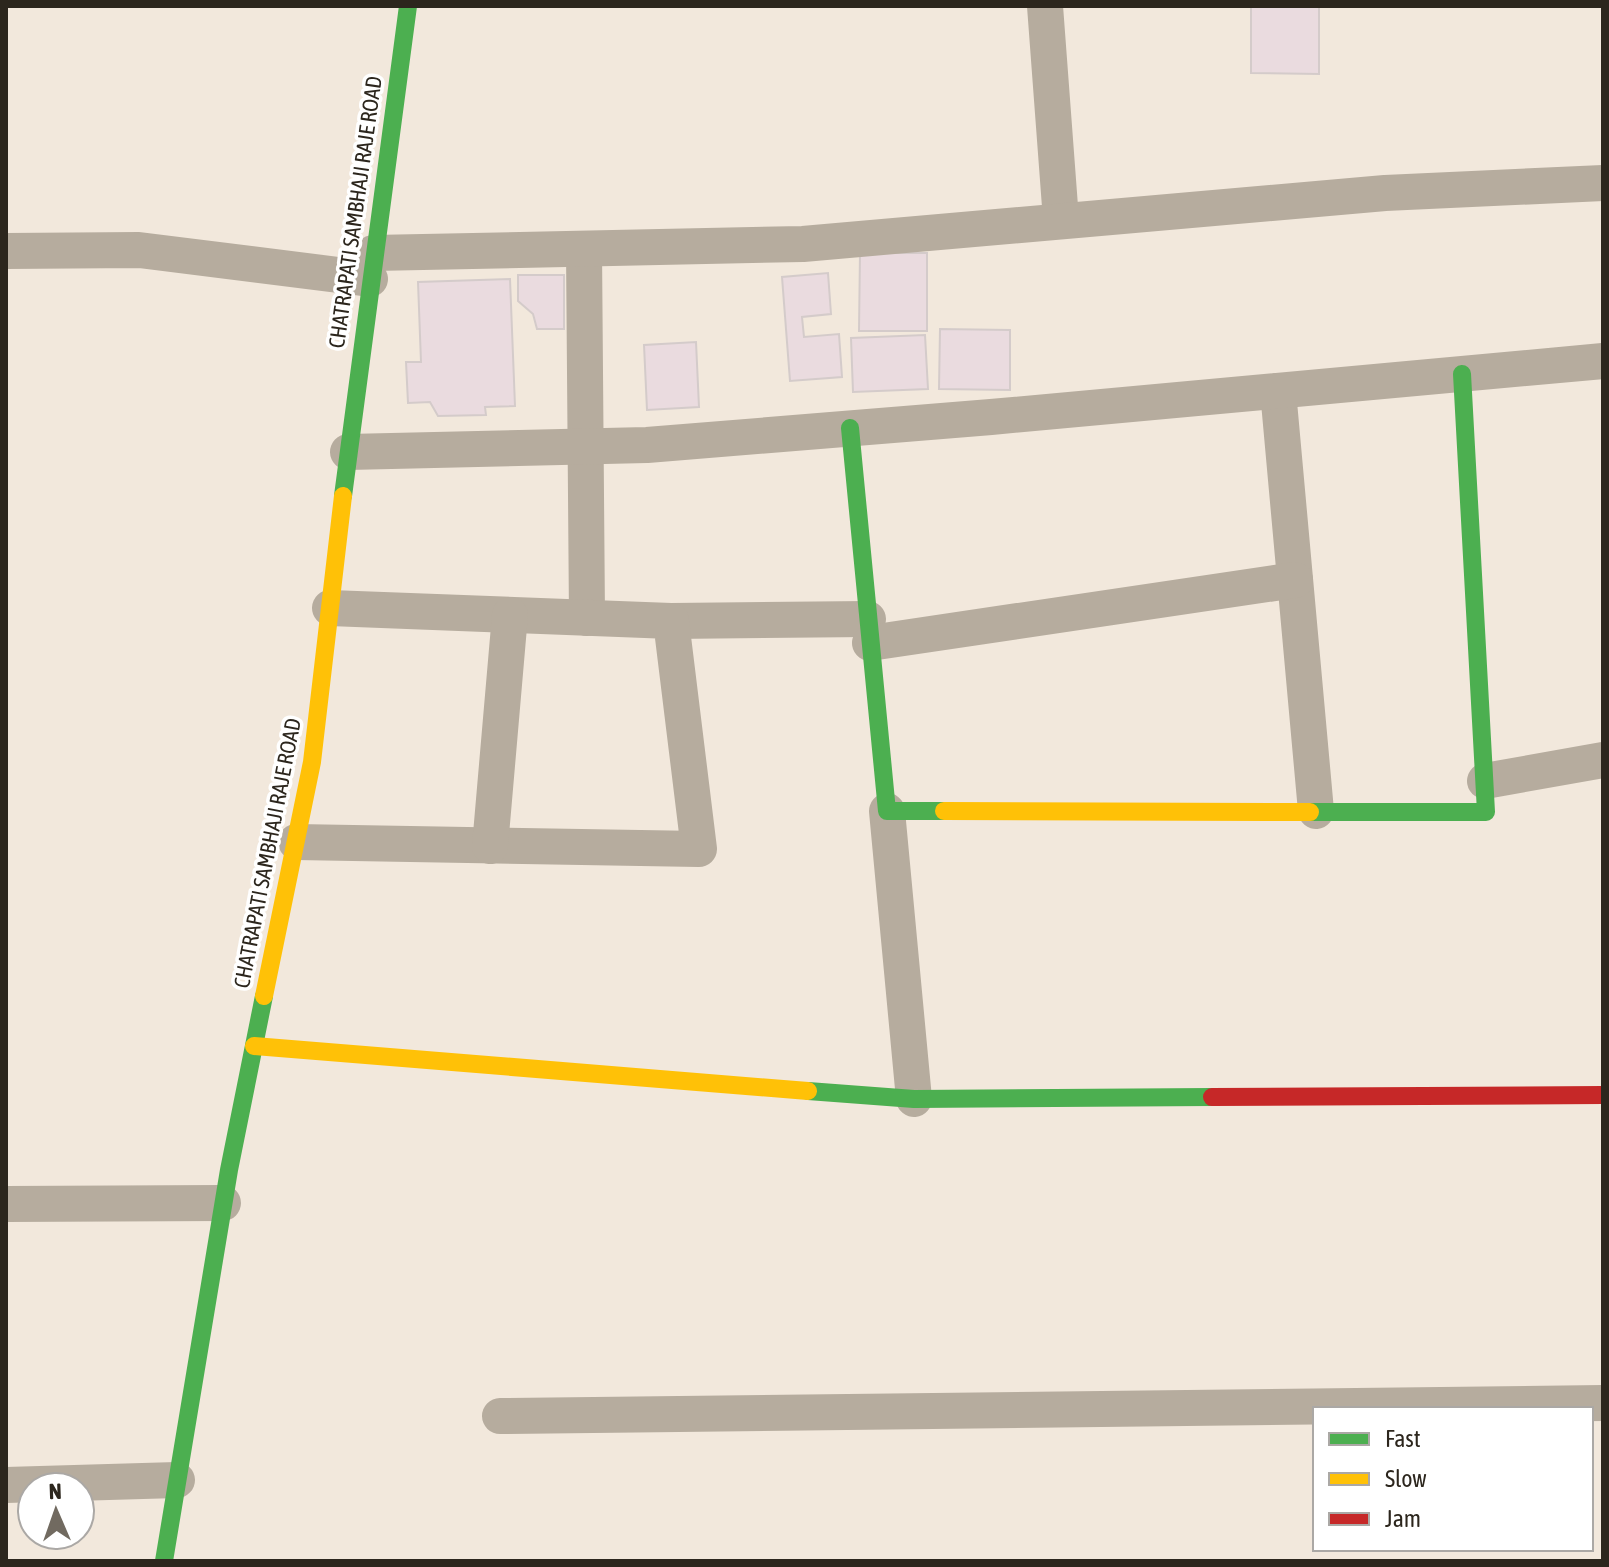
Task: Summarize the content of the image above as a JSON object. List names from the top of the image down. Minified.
{"streets":{"street":["CHATRAPATI SAMBHAJI RAJE ROAD"]},"legend":["Fast","Slow","Jam"],"north":"top"}
